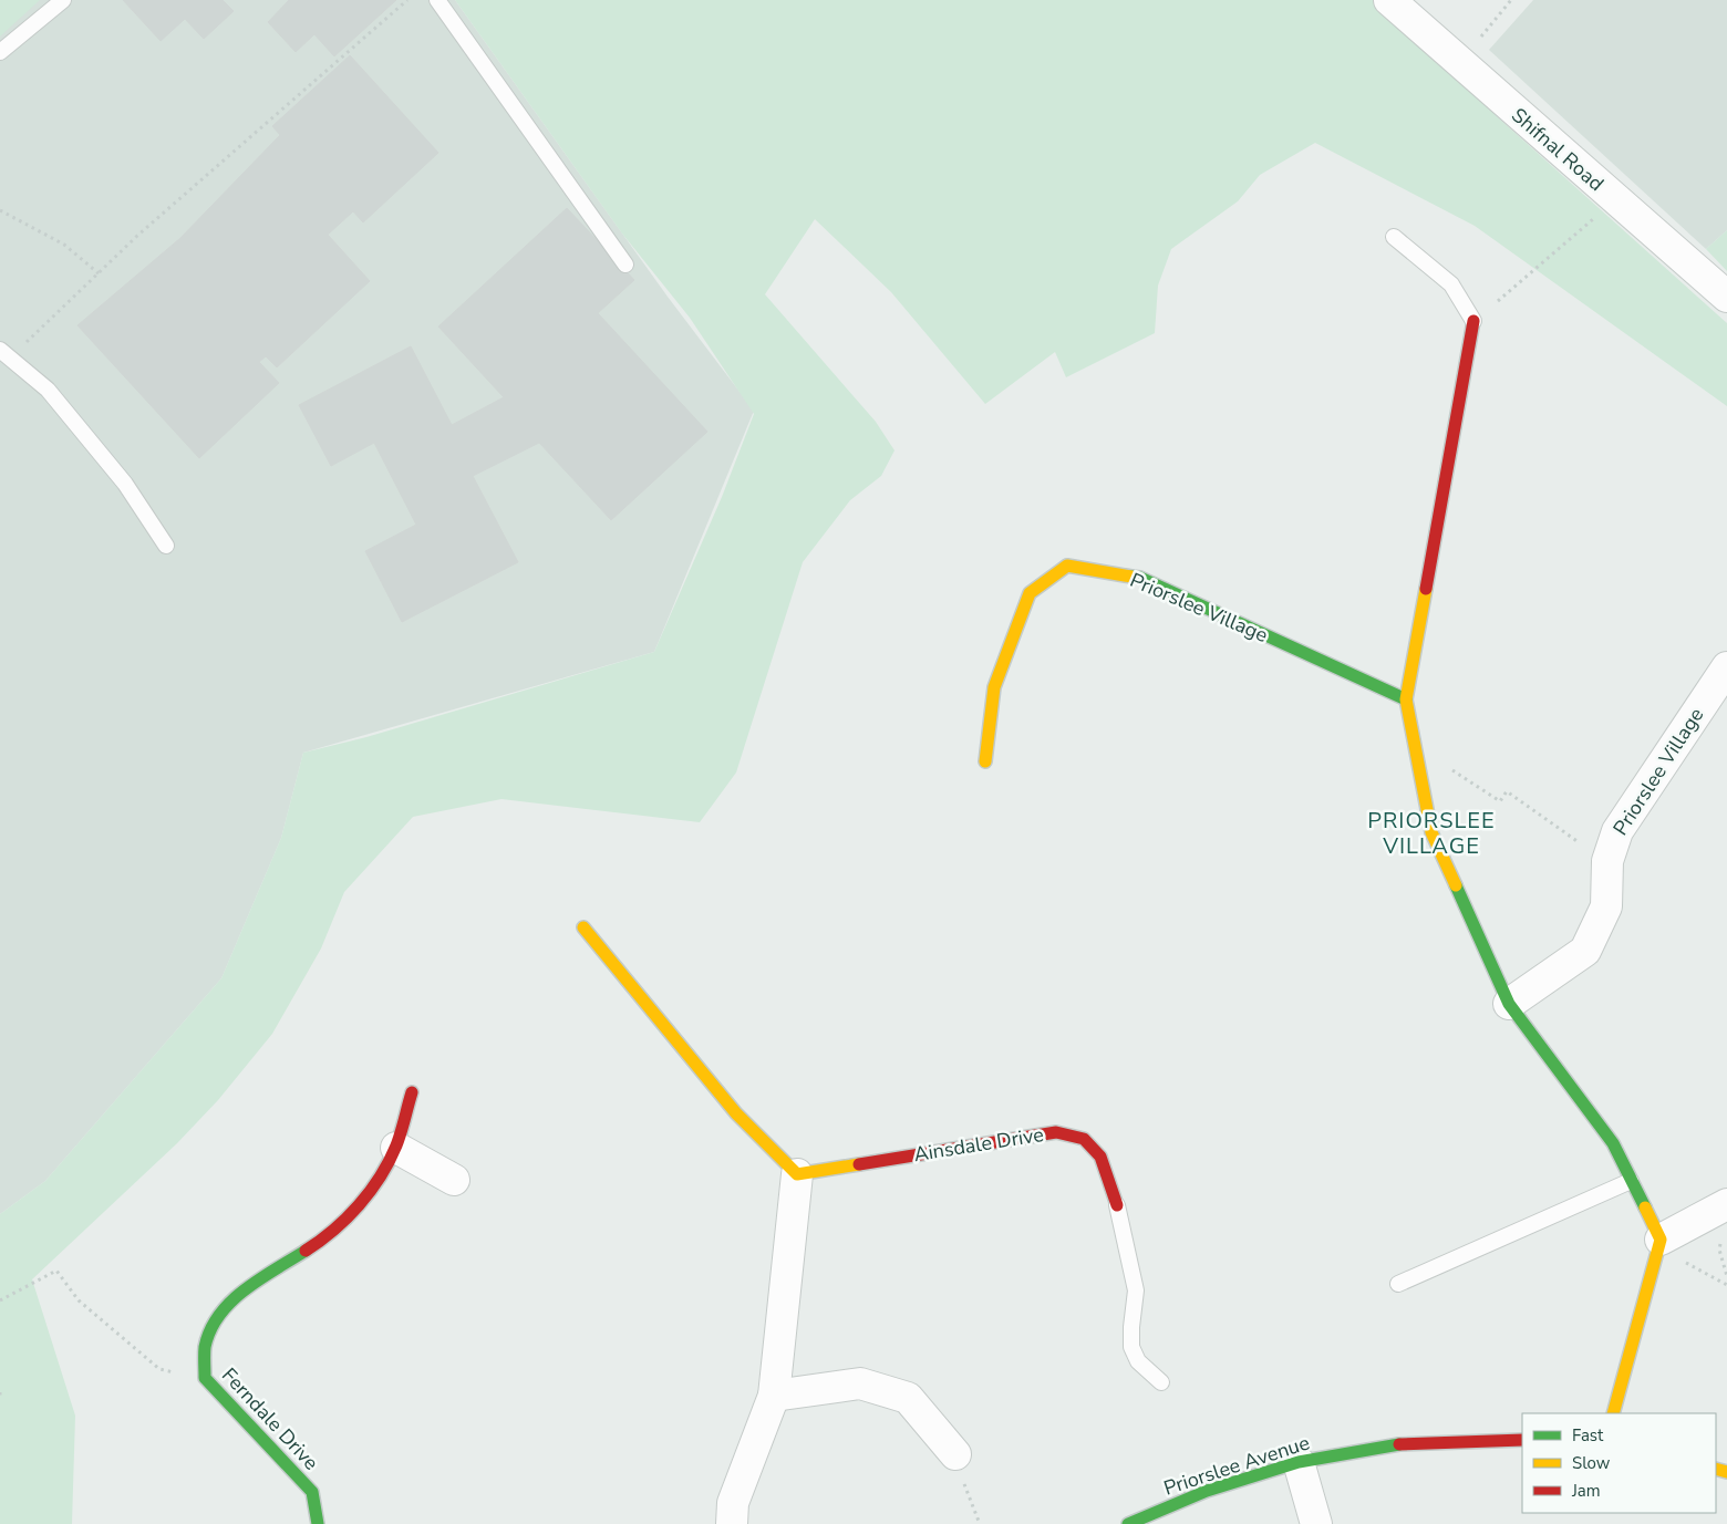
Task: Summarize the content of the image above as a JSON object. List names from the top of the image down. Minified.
{"streets":{"street":["Shifnal Road","Priorslee Village","Ainsdale Drive","Ferndale Drive","Priorslee Avenue"]},"districts":["PRIORSLEE VILLAGE"],"legend":["Fast","Slow","Jam"]}
